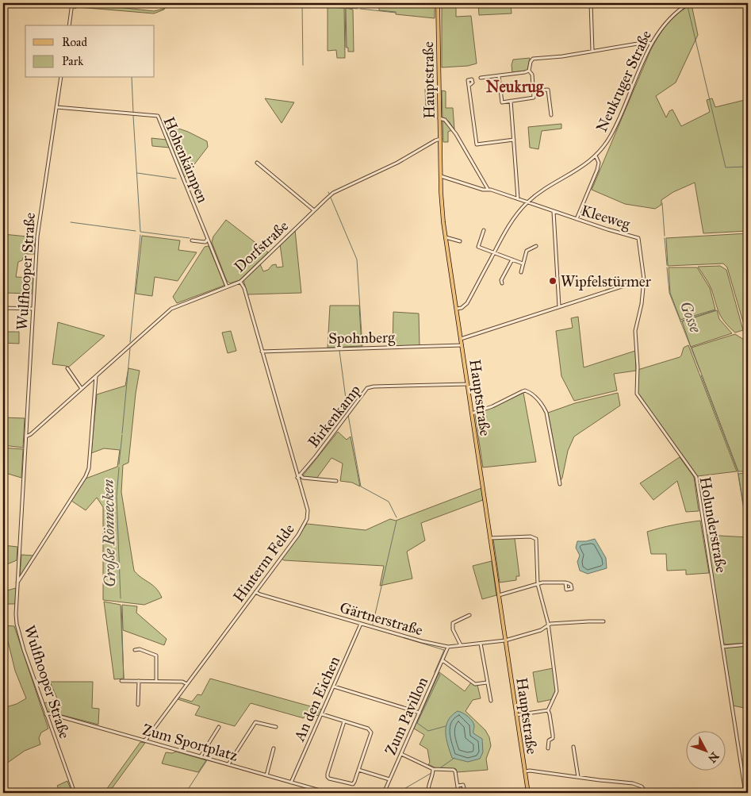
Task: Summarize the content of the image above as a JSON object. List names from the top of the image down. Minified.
{"streets":{"main road":["Hauptstraße"],"street":["Neukruger Straße","Hohenkämpen","Kleeweg","Dorfstraße","Wulfhooper Straße","Spohnberg","Birkenkamp","Holunderstraße","Hinterm Felde","Gärtnerstraße","An den Eichen","Zum Pavillon","Zum Sportplatz"]},"crossings":[["Hauptstraße","Neukruger Straße"],["Hauptstraße","Kleeweg"],["Hauptstraße","Dorfstraße"],["Hauptstraße","Spohnberg"],["Hauptstraße","Birkenkamp"],["Hauptstraße","Gärtnerstraße"],["Neukruger Straße","Kleeweg"],["Hohenkämpen","Dorfstraße"],["Hohenkämpen","Wulfhooper Straße"],["Kleeweg","Holunderstraße"],["Dorfstraße","Wulfhooper Straße"],["Dorfstraße","Hinterm Felde"],["Wulfhooper Straße","Zum Sportplatz"],["Spohnberg","Hinterm Felde"],["Birkenkamp","Hinterm Felde"],["Hinterm Felde","Gärtnerstraße"],["Hinterm Felde","Zum Sportplatz"],["Gärtnerstraße","An den Eichen"],["Gärtnerstraße","Zum Pavillon"],["An den Eichen","Zum Sportplatz"]],"districts":["Neukrug"],"water":["Gosse","Große Rönnecken"],"places":["Wipfelstürmer"],"legend":["Road","Park"],"north":"bottom right"}
